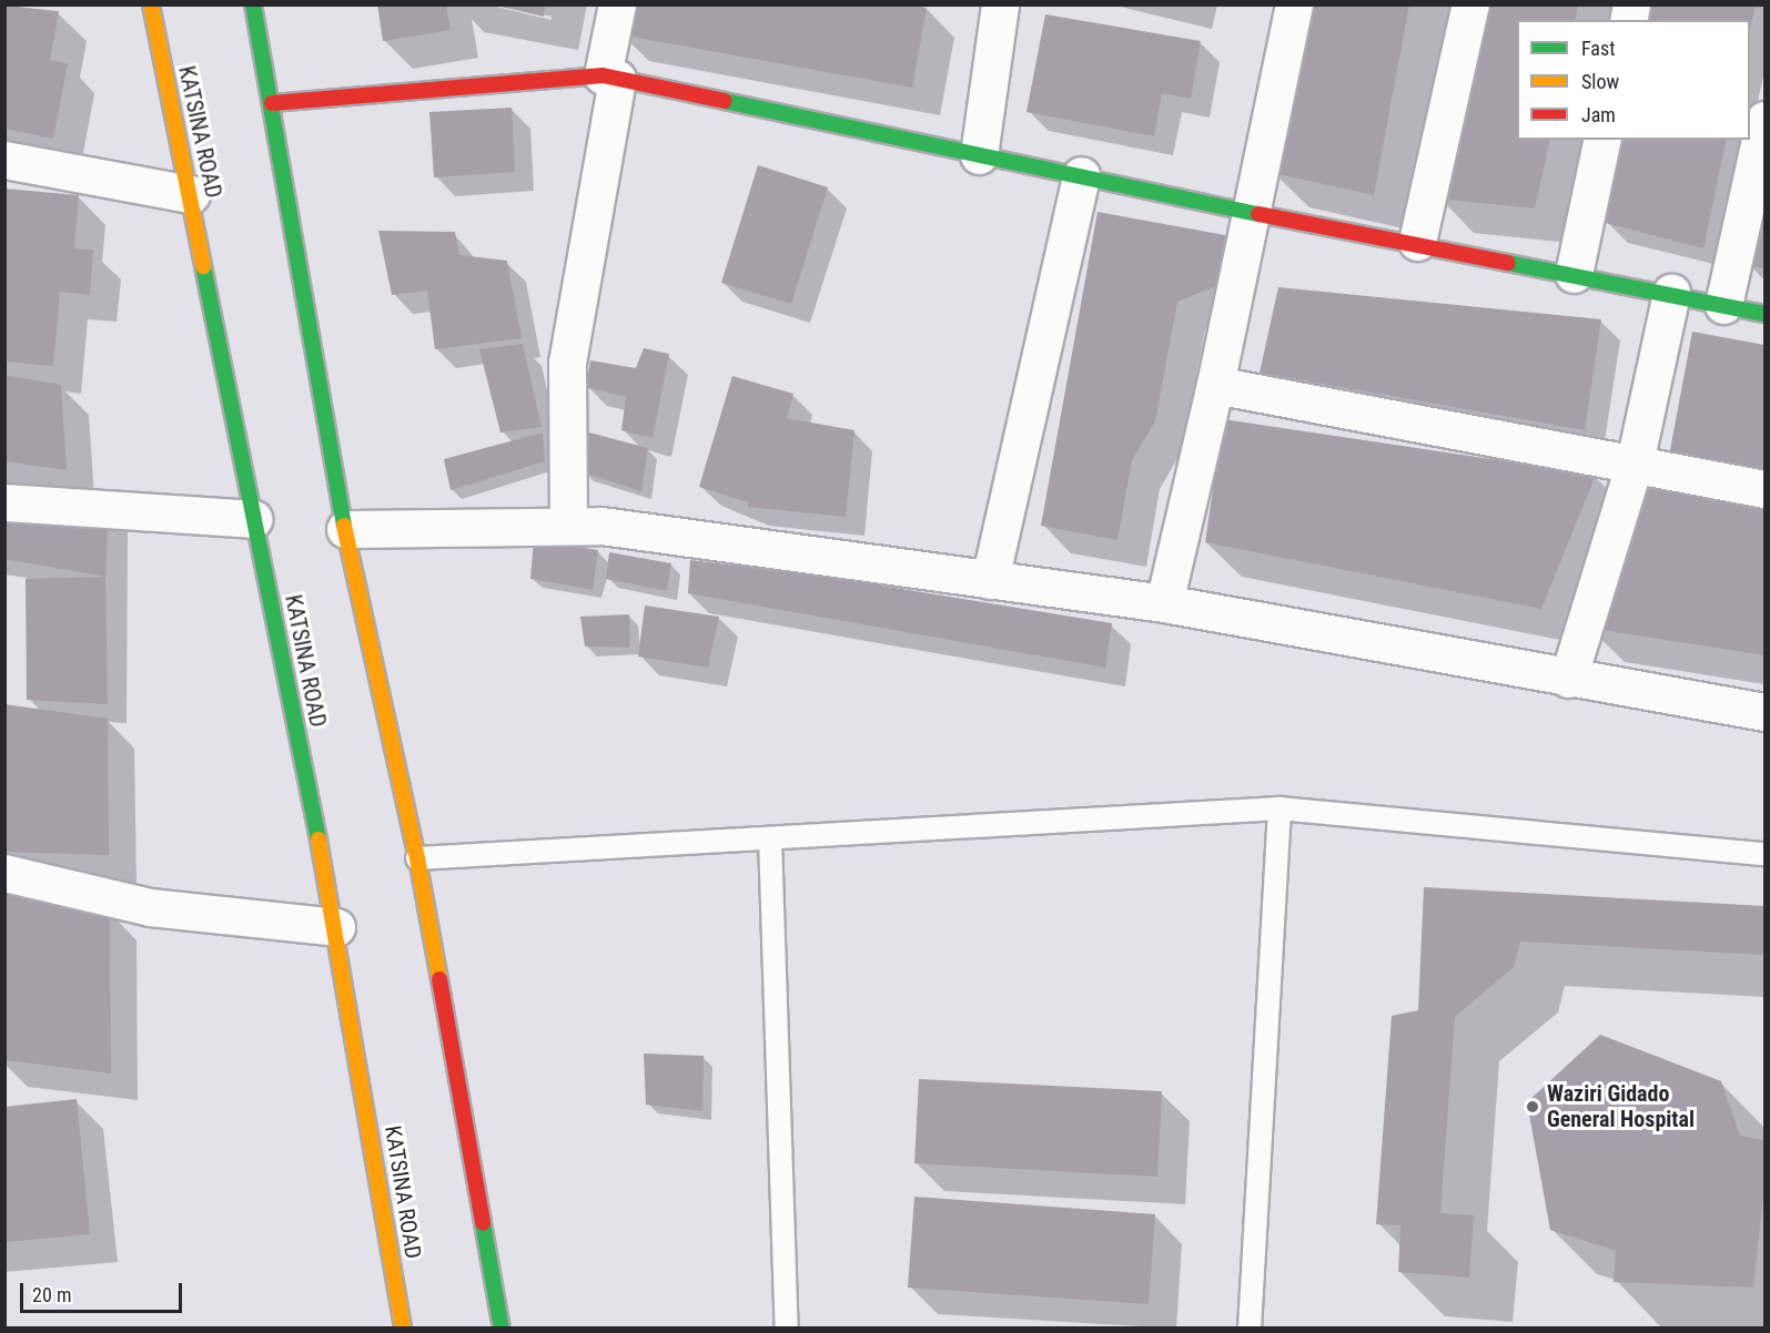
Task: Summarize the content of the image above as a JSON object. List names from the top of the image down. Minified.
{"streets":{"main road":["KATSINA ROAD"]},"places":["Waziri Gidado General Hospital"],"legend":["Fast","Slow","Jam"],"scale_bar":"20 m"}
